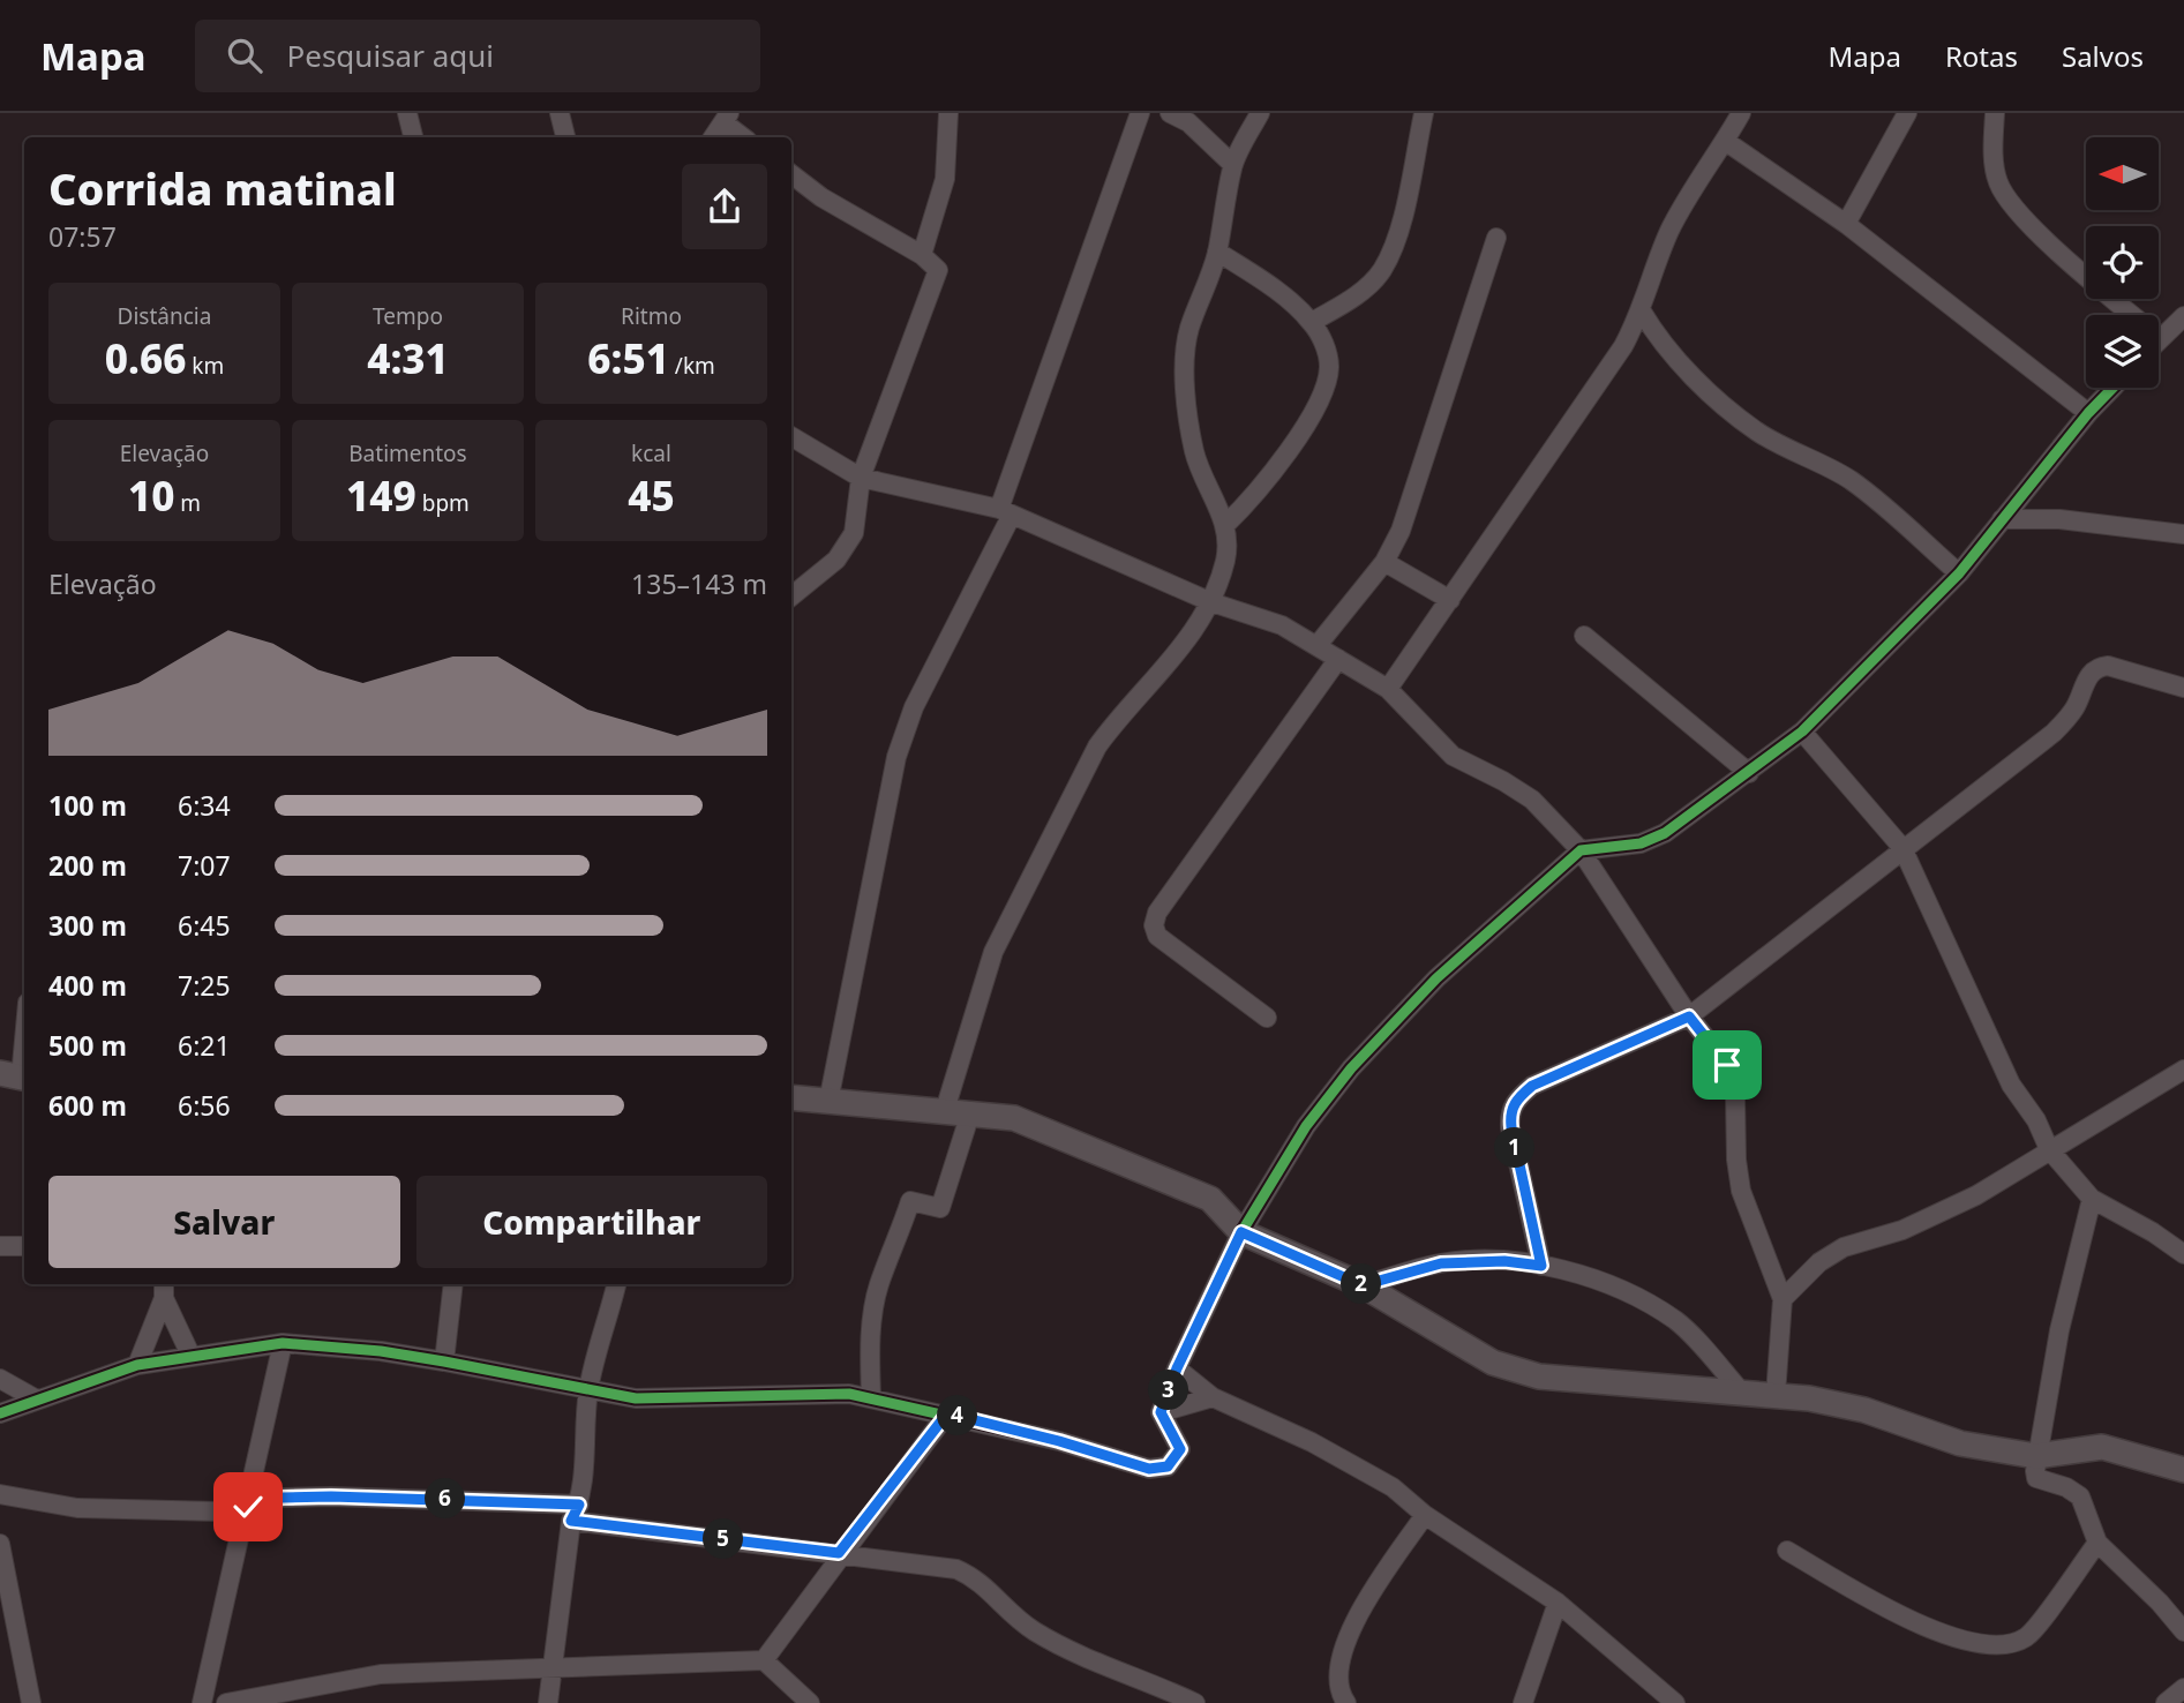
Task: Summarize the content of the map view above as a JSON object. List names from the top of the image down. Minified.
{"north":"left","page":{"header":"Mapa","search":"Pesquisar aqui","nav":["Mapa","Rotas","Salvos"],"heading":["Corrida matinal","07:57"],"stats":[["Distância","0.66 km"],["Tempo","4:31"],["Ritmo","6:51 /km"],["Elevação","10 m"],["Batimentos","149 bpm"],["kcal","45"]],"chart":["Elevação","135–143 m"],"list":[{"name":"100 m","note":"6:34"},{"name":"200 m","note":"7:07"},{"name":"300 m","note":"6:45"},{"name":"400 m","note":"7:25"},{"name":"500 m","note":"6:21"},{"name":"600 m","note":"6:56"}],"pins":["1","2","3","4","6","5"],"buttons":["Salvar","Compartilhar"]}}
